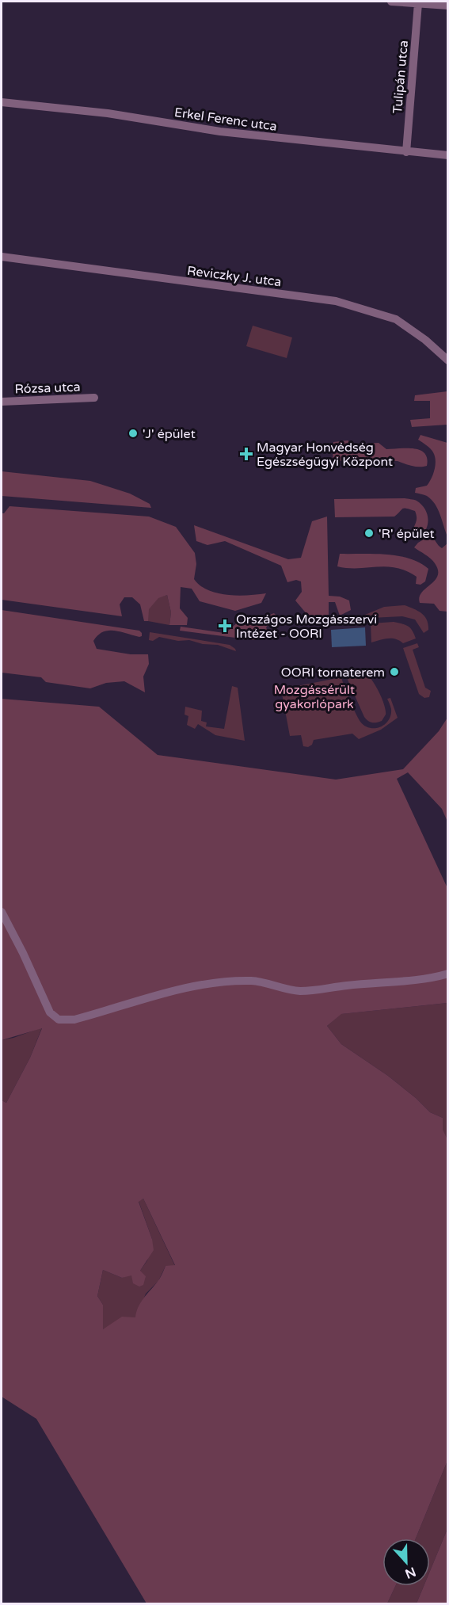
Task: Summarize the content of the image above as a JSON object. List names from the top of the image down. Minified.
{"streets":{"street":["Tulipán utca","Erkel Ferenc utca","Reviczky J. utca","Rózsa utca"]},"crossings":[["Tulipán utca","Erkel Ferenc utca"]],"parks":["Mozgássérült gyakorlópark"],"places":{"other":["'J' épület","'R' épület","OORI tornaterem"],"health":["Magyar Honvédség Egészségügyi Központ","Országos Mozgásszervi Intézet - OORI"]},"north":"bottom"}
